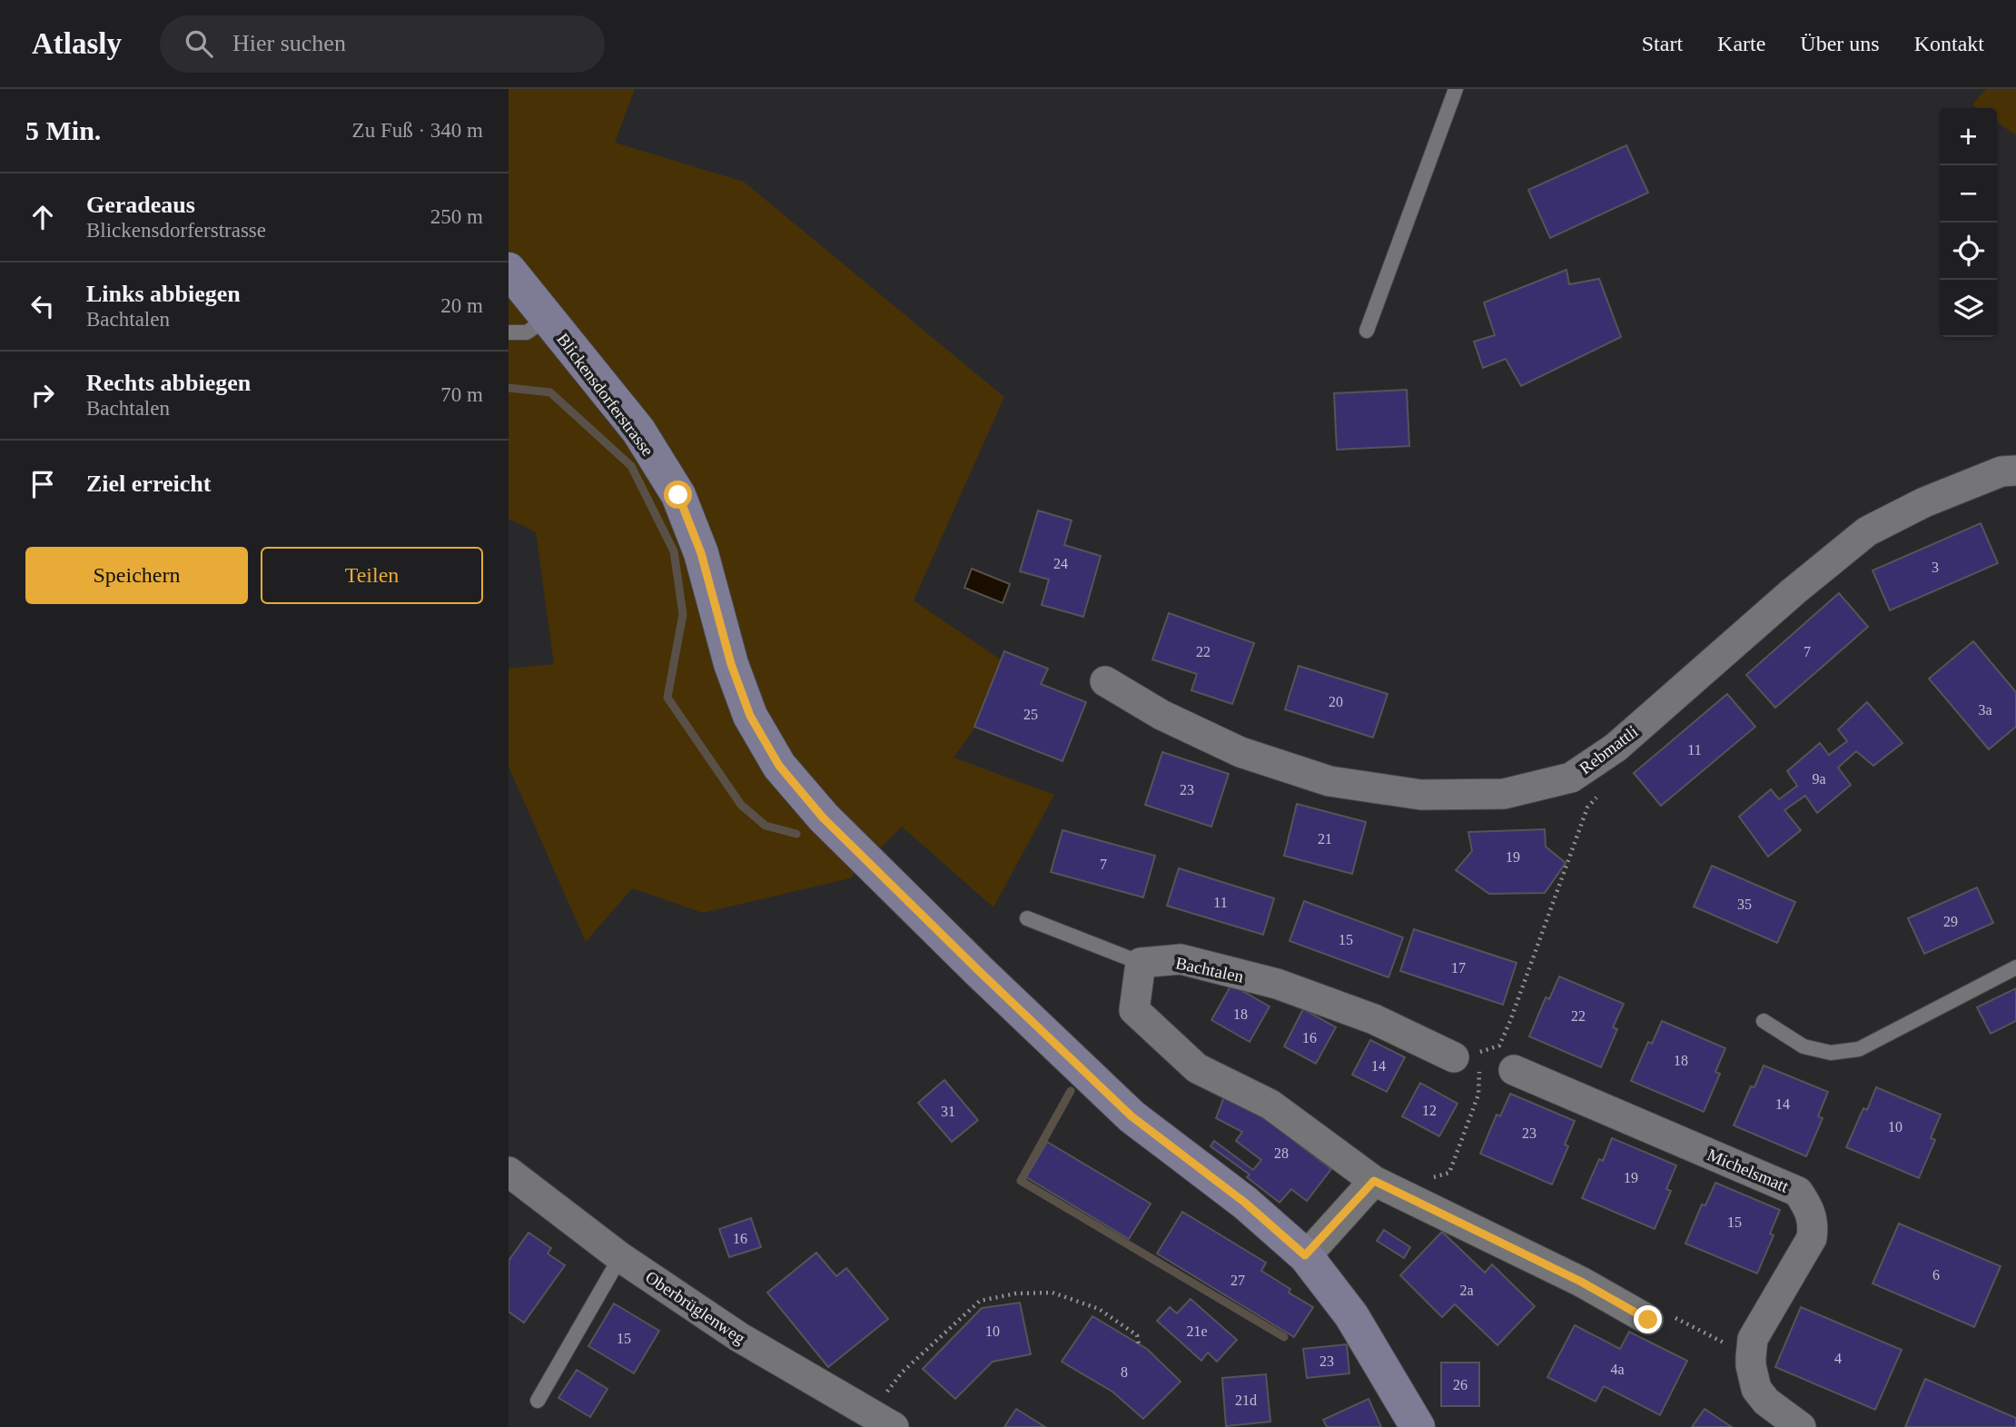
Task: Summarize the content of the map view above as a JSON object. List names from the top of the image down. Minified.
{"streets":{"street":["Blickensdorferstrasse","Rebmattli","Bachtalen","Michelsmatt","Oberbrüglenweg"]},"house_numbers":["24","3","22","7","20","3a","25","11","9a","23","21","19","7","11","35","29","15","17","18","22","16","18","14","14","12","31","10","23","28","19","15","16","6","27","2a","10","21e","15","4","23","4a","8","26","21d"],"page":{"header":"Atlasly","search":"Hier suchen","nav":["Start","Karte","Über uns","Kontakt"],"heading":["5 Min.","Zu Fuß · 340 m"],"map_buttons":["+","−"],"list":[["Geradeaus","Blickensdorferstrasse","250 m"],["Links abbiegen","Bachtalen","20 m"],["Rechts abbiegen","Bachtalen","70 m"],"Ziel erreicht"],"buttons":["Speichern","Teilen"]}}
